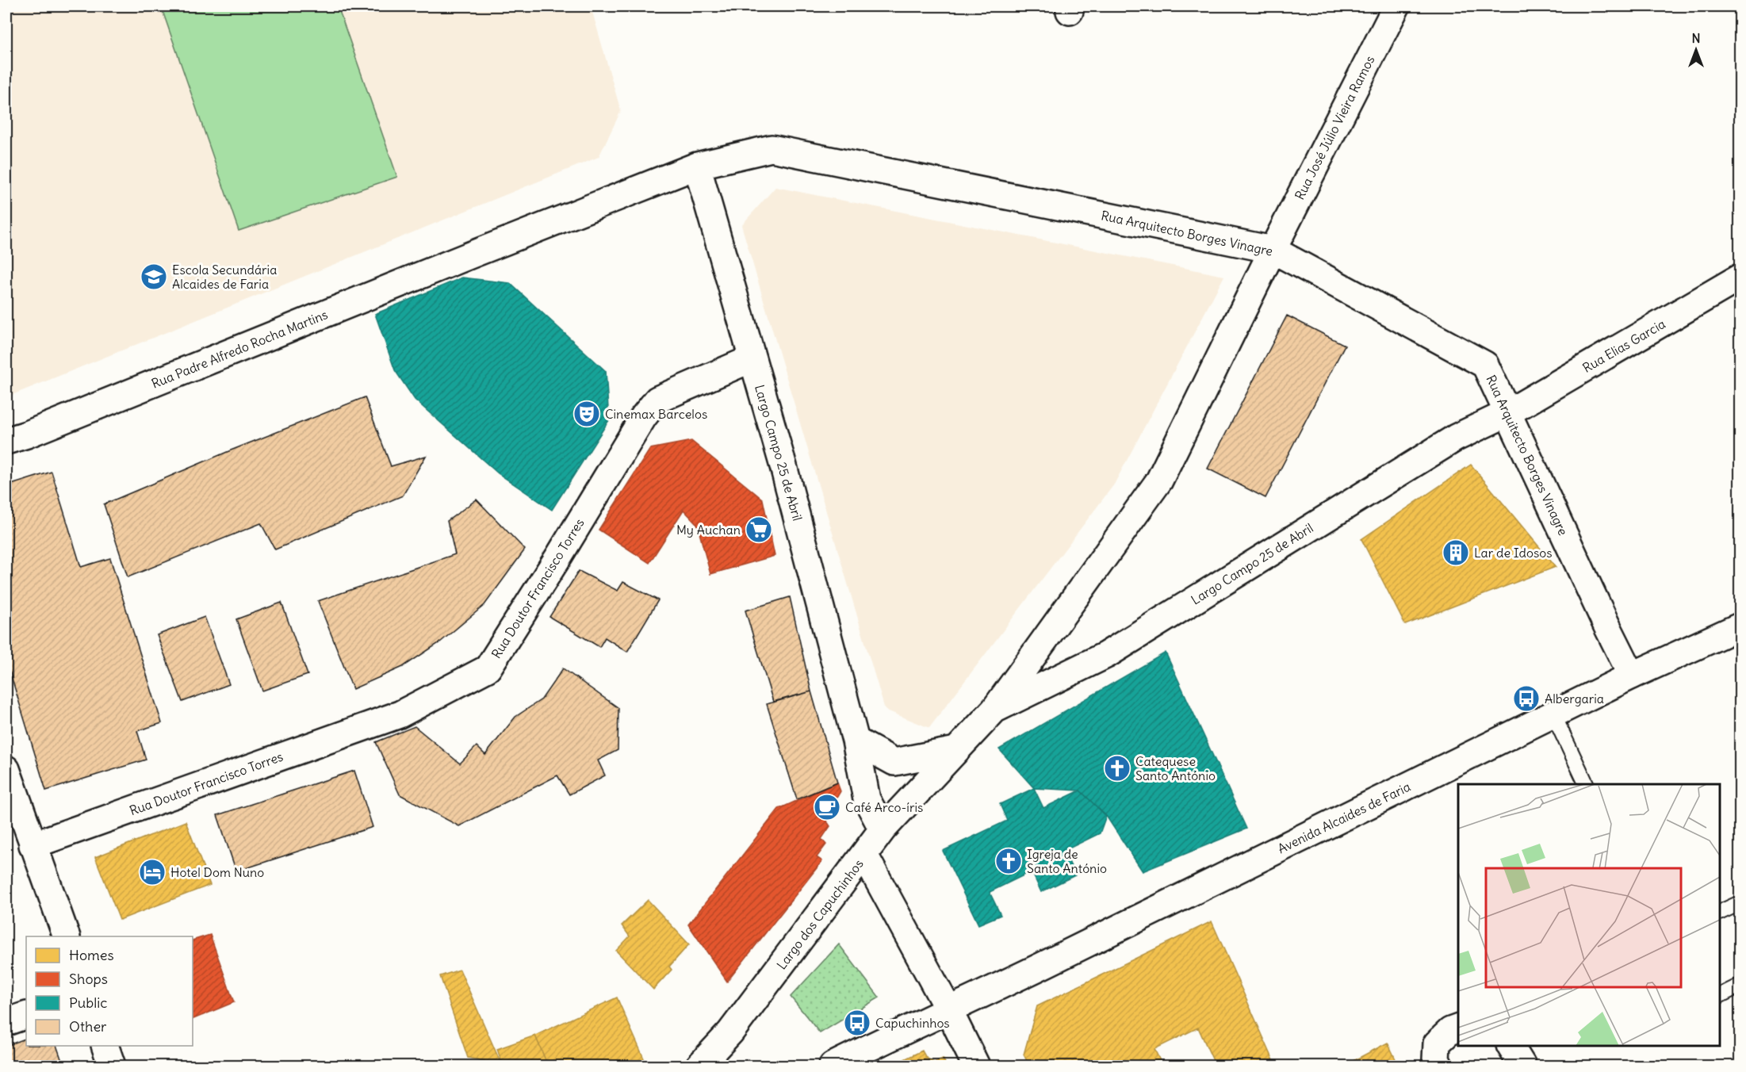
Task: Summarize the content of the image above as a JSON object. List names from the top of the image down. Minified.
{"streets":{"street":["Rua José Júlio Vieira Ramos","Rua Arquitecto Borges Vinagre","Rua Elias Garcia","Rua Padre Alfredo Rocha Martins","Largo Campo 25 de Abril","Rua Doutor Francisco Torres","Avenida Alcaides de Faria","Largo dos Capuchinhos"]},"crossings":[["Rua José Júlio Vieira Ramos","Rua Arquitecto Borges Vinagre"],["Rua José Júlio Vieira Ramos","Largo Campo 25 de Abril"],["Rua Arquitecto Borges Vinagre","Rua Elias Garcia"],["Rua Arquitecto Borges Vinagre","Rua Padre Alfredo Rocha Martins"],["Rua Arquitecto Borges Vinagre","Largo Campo 25 de Abril"],["Rua Arquitecto Borges Vinagre","Avenida Alcaides de Faria"],["Rua Elias Garcia","Largo Campo 25 de Abril"],["Largo Campo 25 de Abril","Rua Doutor Francisco Torres"],["Largo Campo 25 de Abril","Largo dos Capuchinhos"],["Avenida Alcaides de Faria","Largo dos Capuchinhos"]],"places":{"school or university":["Escola Secundária Alcaides de Faria"],"theatre":["Cinemax Barcelos"],"supermarket":["My Auchan"],"building":["Lar de Idosos"],"bus stop":["Albergaria","Capuchinhos"],"church":["Catequese Santo António","Igreja de Santo António"],"cafe":["Café Arco-íris"],"hotel":["Hotel Dom Nuno"]},"legend":["Homes","Shops","Public","Other"],"north":"top"}
